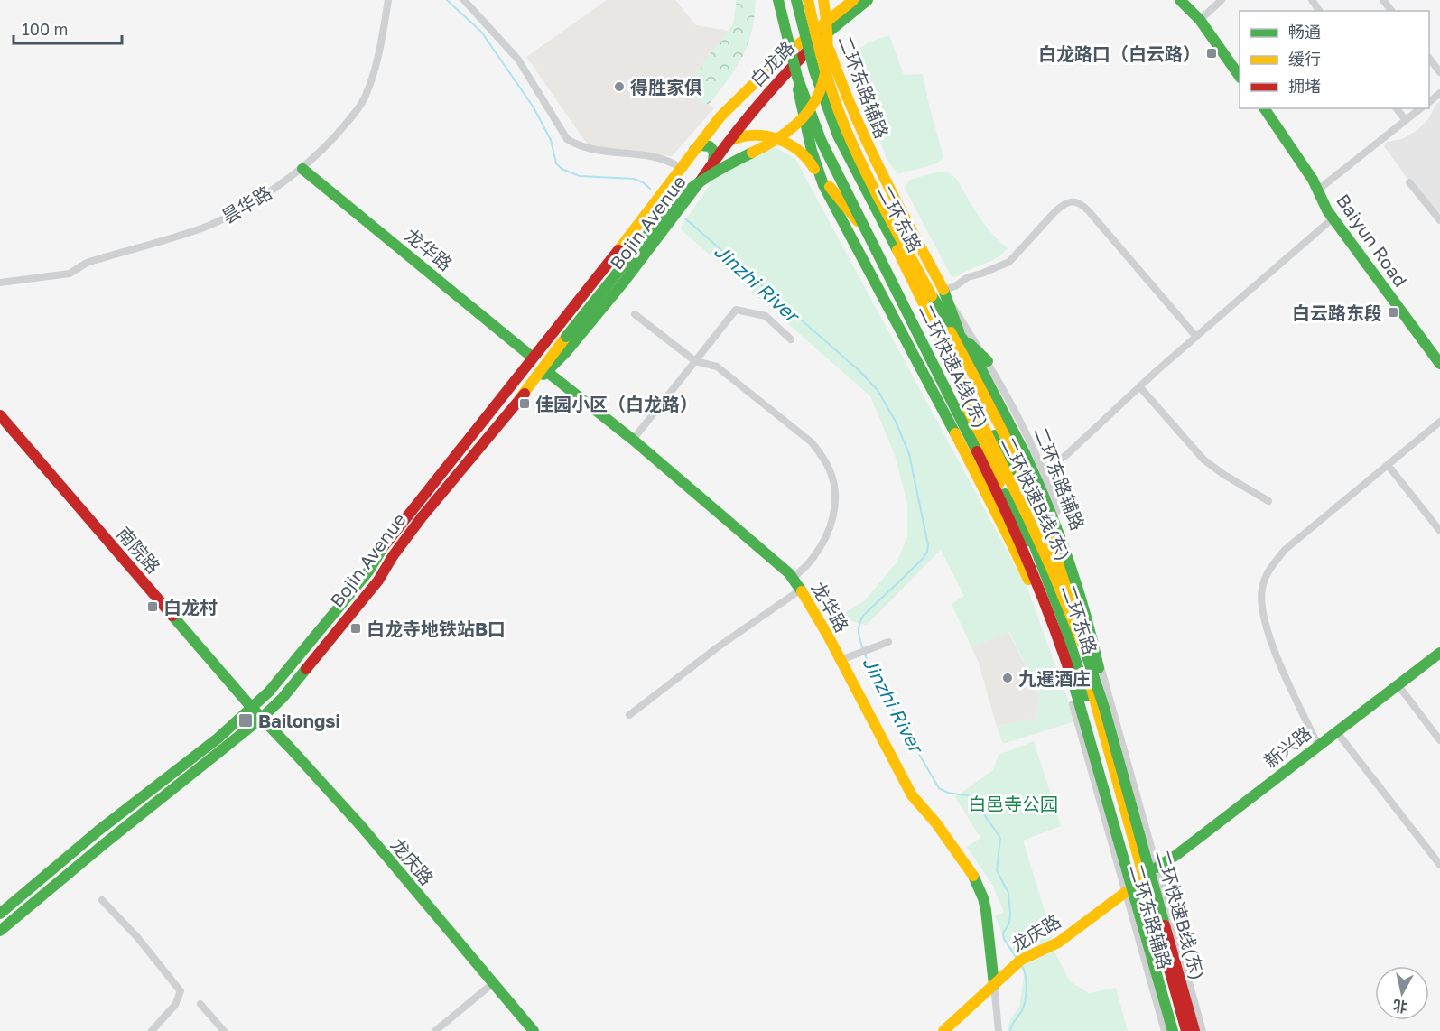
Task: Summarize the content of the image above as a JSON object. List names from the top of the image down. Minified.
{"streets":{"main road":["白龙路","二环东路辅路","二环东路","Bojin Avenue","Baiyun Road","龙华路","二环快速A线(东)","二环快速B线(东)","南院路","新兴路","龙庆路"],"street":["昙华路"]},"crossings":[["白龙路","二环东路辅路"],["白龙路","Bojin Avenue"],["二环东路辅路","二环快速A线(东)"],["二环东路辅路","新兴路"],["二环东路辅路","龙庆路"],["昙华路","龙华路"],["二环东路","二环快速B线(东)"],["Bojin Avenue","龙华路"],["Bojin Avenue","南院路"],["Bojin Avenue","龙庆路"],["龙华路","龙庆路"],["南院路","龙庆路"]],"water":["Jinzhi River"],"parks":["白邑寺公园"],"places":{"transit":["白龙路口（白云路）","白云路东段","佳园小区（白龙路）","白龙村","白龙寺地铁站B口","Bailongsi"],"other":["得胜家俱","九暹酒庄"]},"legend":["畅通","缓行","拥堵"],"scale_bar":"100 m","north":"bottom"}
